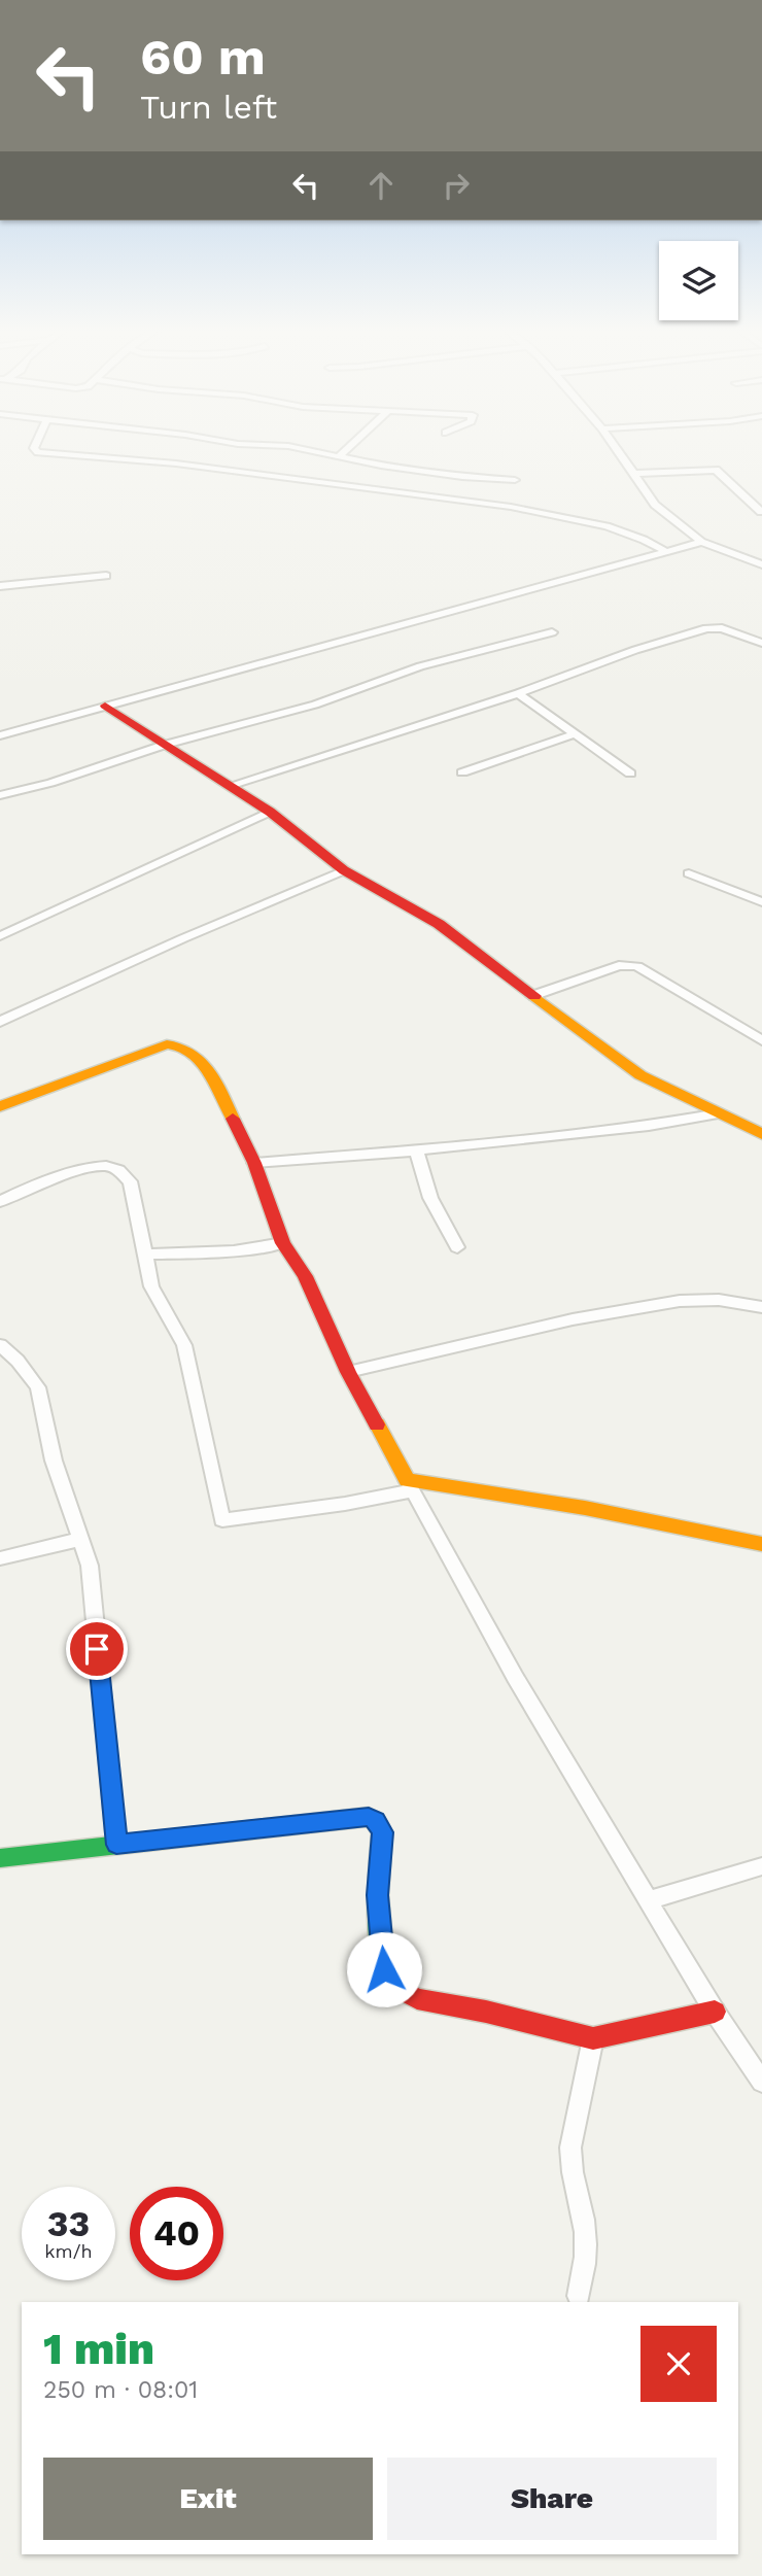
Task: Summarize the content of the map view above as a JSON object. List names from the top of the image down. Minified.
{"page":{"turn":["60 m","Turn left"],"speed":"33 km/h","limit":"40","heading":["1 min","250 m · 08:01"],"buttons":["Exit","Share"]}}
